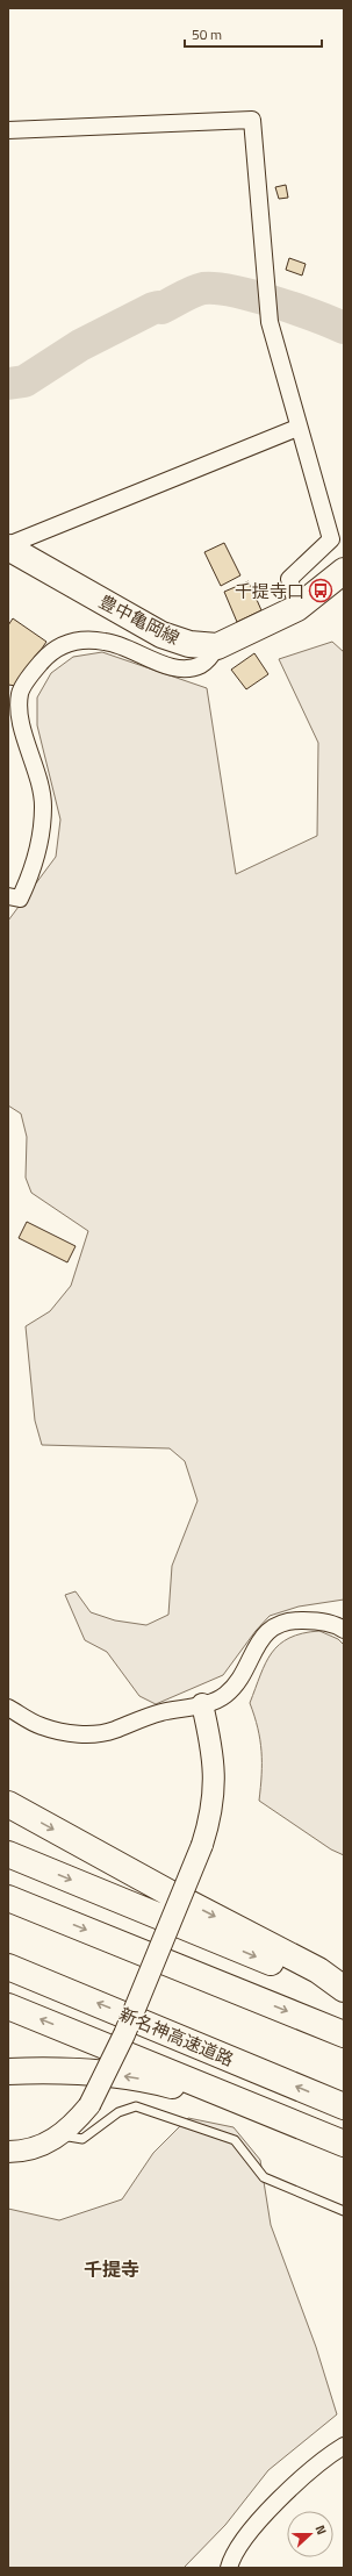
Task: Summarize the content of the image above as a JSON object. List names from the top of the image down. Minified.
{"streets":{"main road":["豊中亀岡線","新名神高速道路"]},"districts":["千提寺"],"places":{"bus stop":["千提寺口"]},"scale_bar":"50 m","north":"right"}
